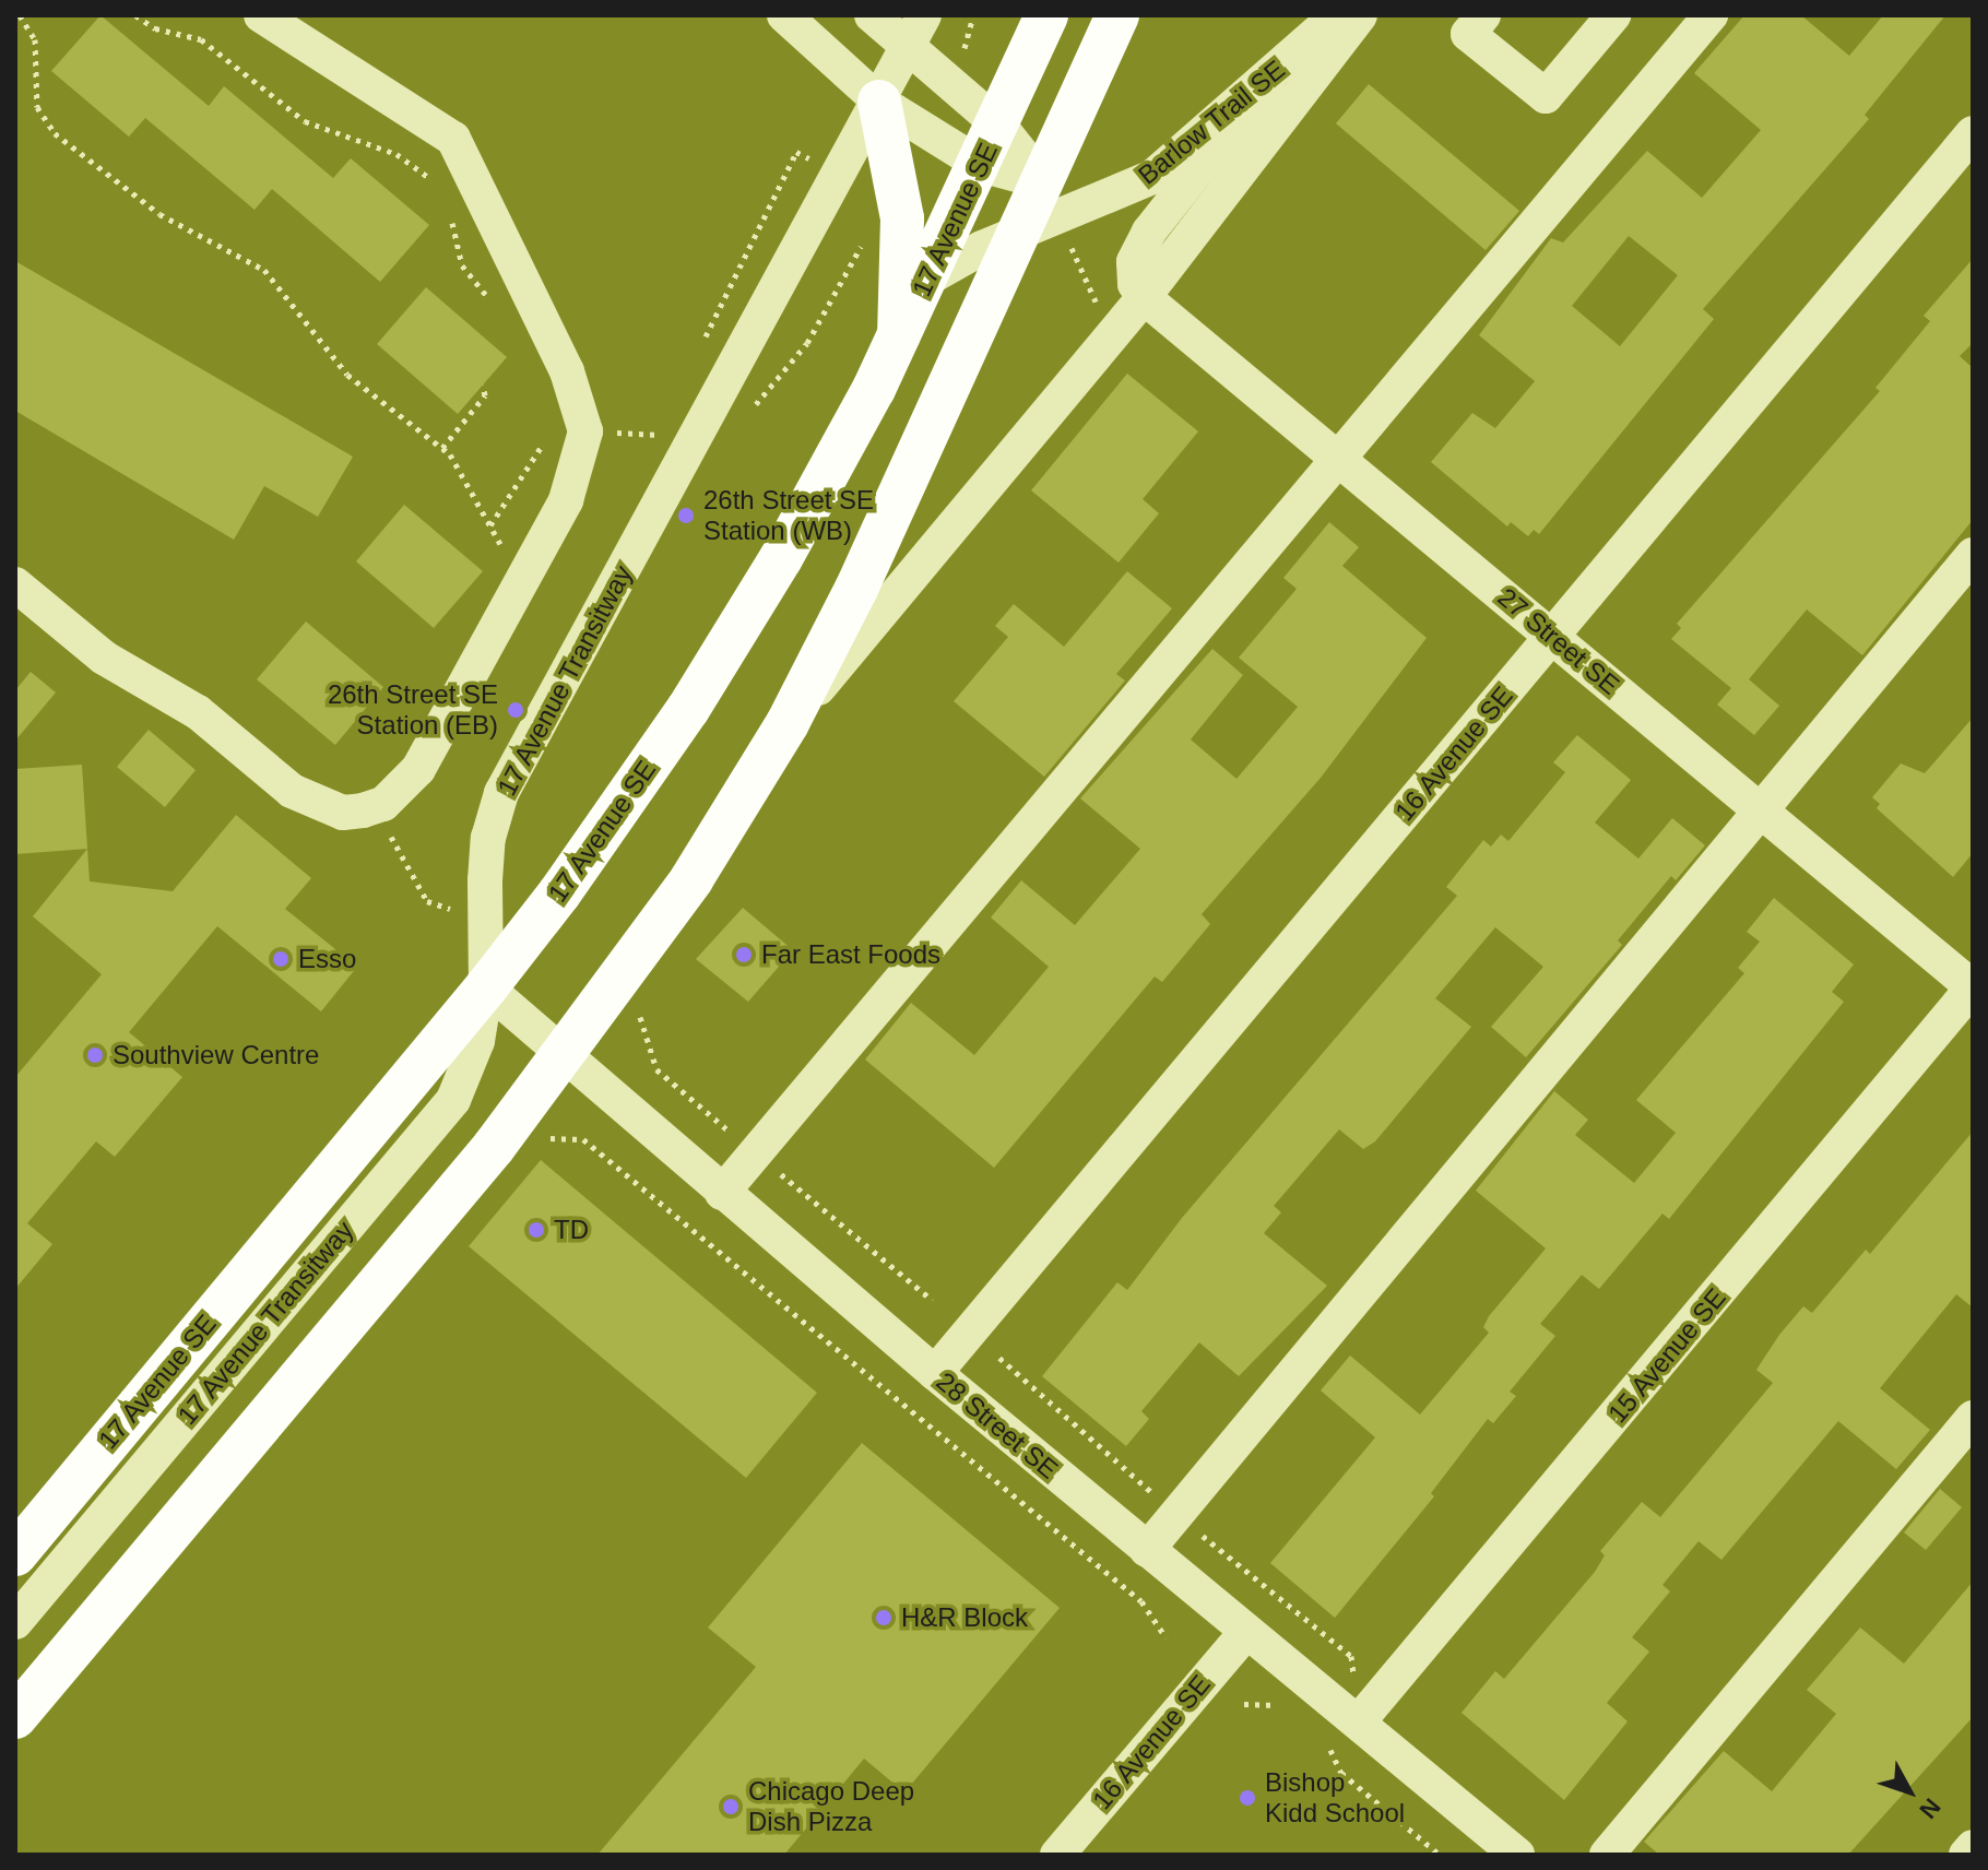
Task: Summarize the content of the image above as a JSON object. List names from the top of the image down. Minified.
{"streets":{"main road":["17 Avenue SE"],"street":["Barlow Trail SE","27 Street SE","17 Avenue Transitway","16 Avenue SE","15 Avenue SE","28 Street SE"]},"crossings":[["Barlow Trail SE","17 Avenue SE"],["Barlow Trail SE","27 Street SE"],["17 Avenue SE","17 Avenue Transitway"],["17 Avenue SE","28 Street SE"],["27 Street SE","16 Avenue SE"],["27 Street SE","15 Avenue SE"],["17 Avenue Transitway","28 Street SE"],["16 Avenue SE","28 Street SE"],["15 Avenue SE","28 Street SE"]],"places":["26th Street SE Station (WB)","26th Street SE Station (EB)","Far East Foods","Esso","Southview Centre","TD","H&R Block","Bishop Kidd School","Chicago Deep Dish Pizza"],"north":"bottom right"}
